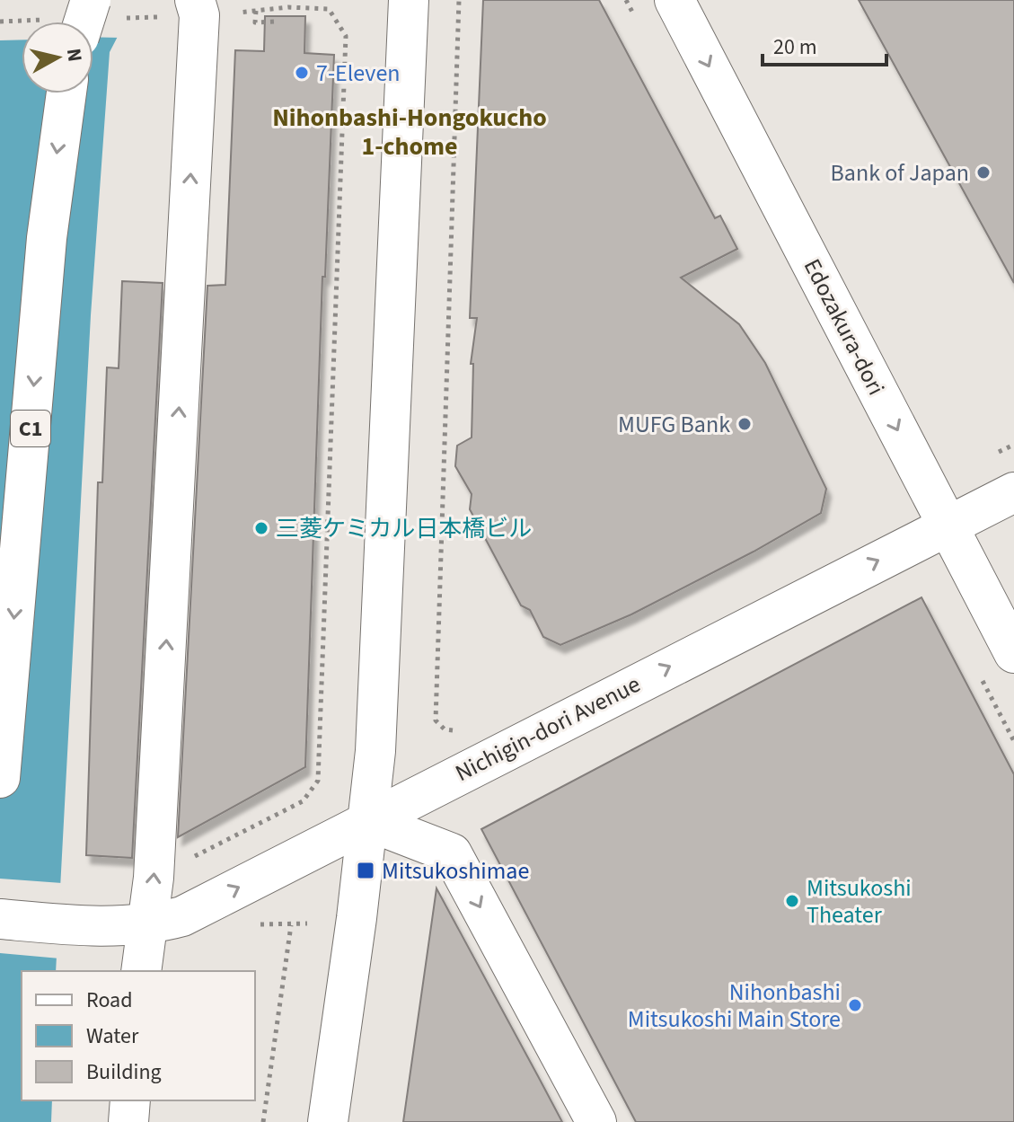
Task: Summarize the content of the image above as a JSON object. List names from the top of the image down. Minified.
{"streets":{"main road":["Edozakura-dori","C1","Nichigin-dori Avenue"]},"crossings":[["Edozakura-dori","Nichigin-dori Avenue"]],"one_way":["Edozakura-dori","Nichigin-dori Avenue"],"districts":["Nihonbashi-Hongokucho 1-chome"],"places":{"other":["7-Eleven","Bank of Japan","MUFG Bank","三菱ケミカル日本橋ビル","Mitsukoshi Theater","Nihonbashi Mitsukoshi Main Store"],"transit":["Mitsukoshimae"]},"legend":["Road","Water","Building"],"scale_bar":"20 m","north":"right"}
